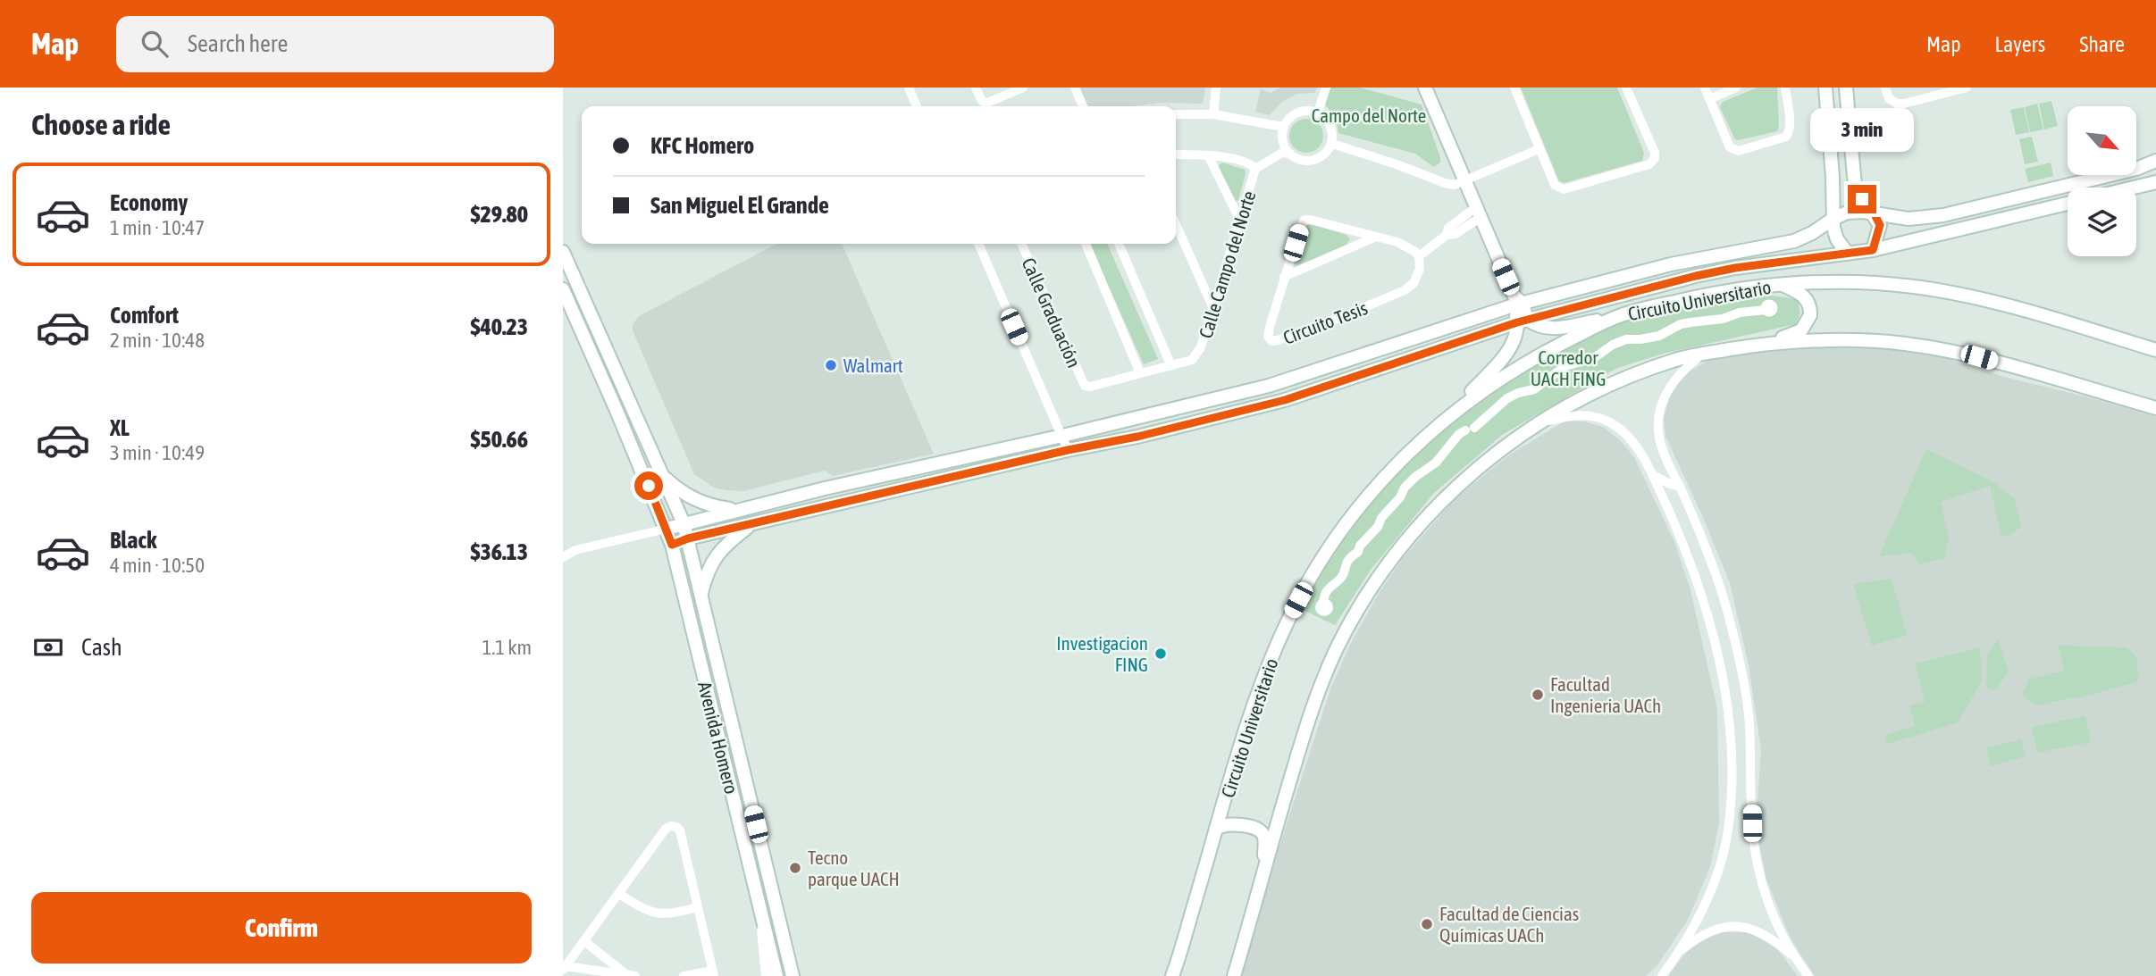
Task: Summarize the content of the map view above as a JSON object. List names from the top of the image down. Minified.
{"streets":{"main road":["Circuito Universitario","Avenida Homero"],"street":["Calle Campo del Norte","Calle Graduación","Circuito Tesis"]},"crossings":[["Calle Campo del Norte","Calle Graduación"]],"parks":["Campo del Norte","Corredor UACH FING"],"places":["Walmart","Investigacion FING","Facultad Ingenieria UACh","Tecno parque UACH","Facultad de Ciencias Químicas UACh"],"north":"bottom right","page":{"header":"Map","search":"Search here","nav":["Map","Layers","Share"],"heading":"Choose a ride","banner":["KFC Homero","San Miguel El Grande"],"bubble":"3 min","list":[{"name":"Economy","note":"1 min · 10:47","value":"$29.80"},{"name":"Comfort","note":"2 min · 10:48","value":"$40.23"},{"name":"XL","note":"3 min · 10:49","value":"$50.66"},{"name":"Black","note":"4 min · 10:50","value":"$36.13"}],"pay":["Cash","1.1 km"],"buttons":"Confirm"}}
